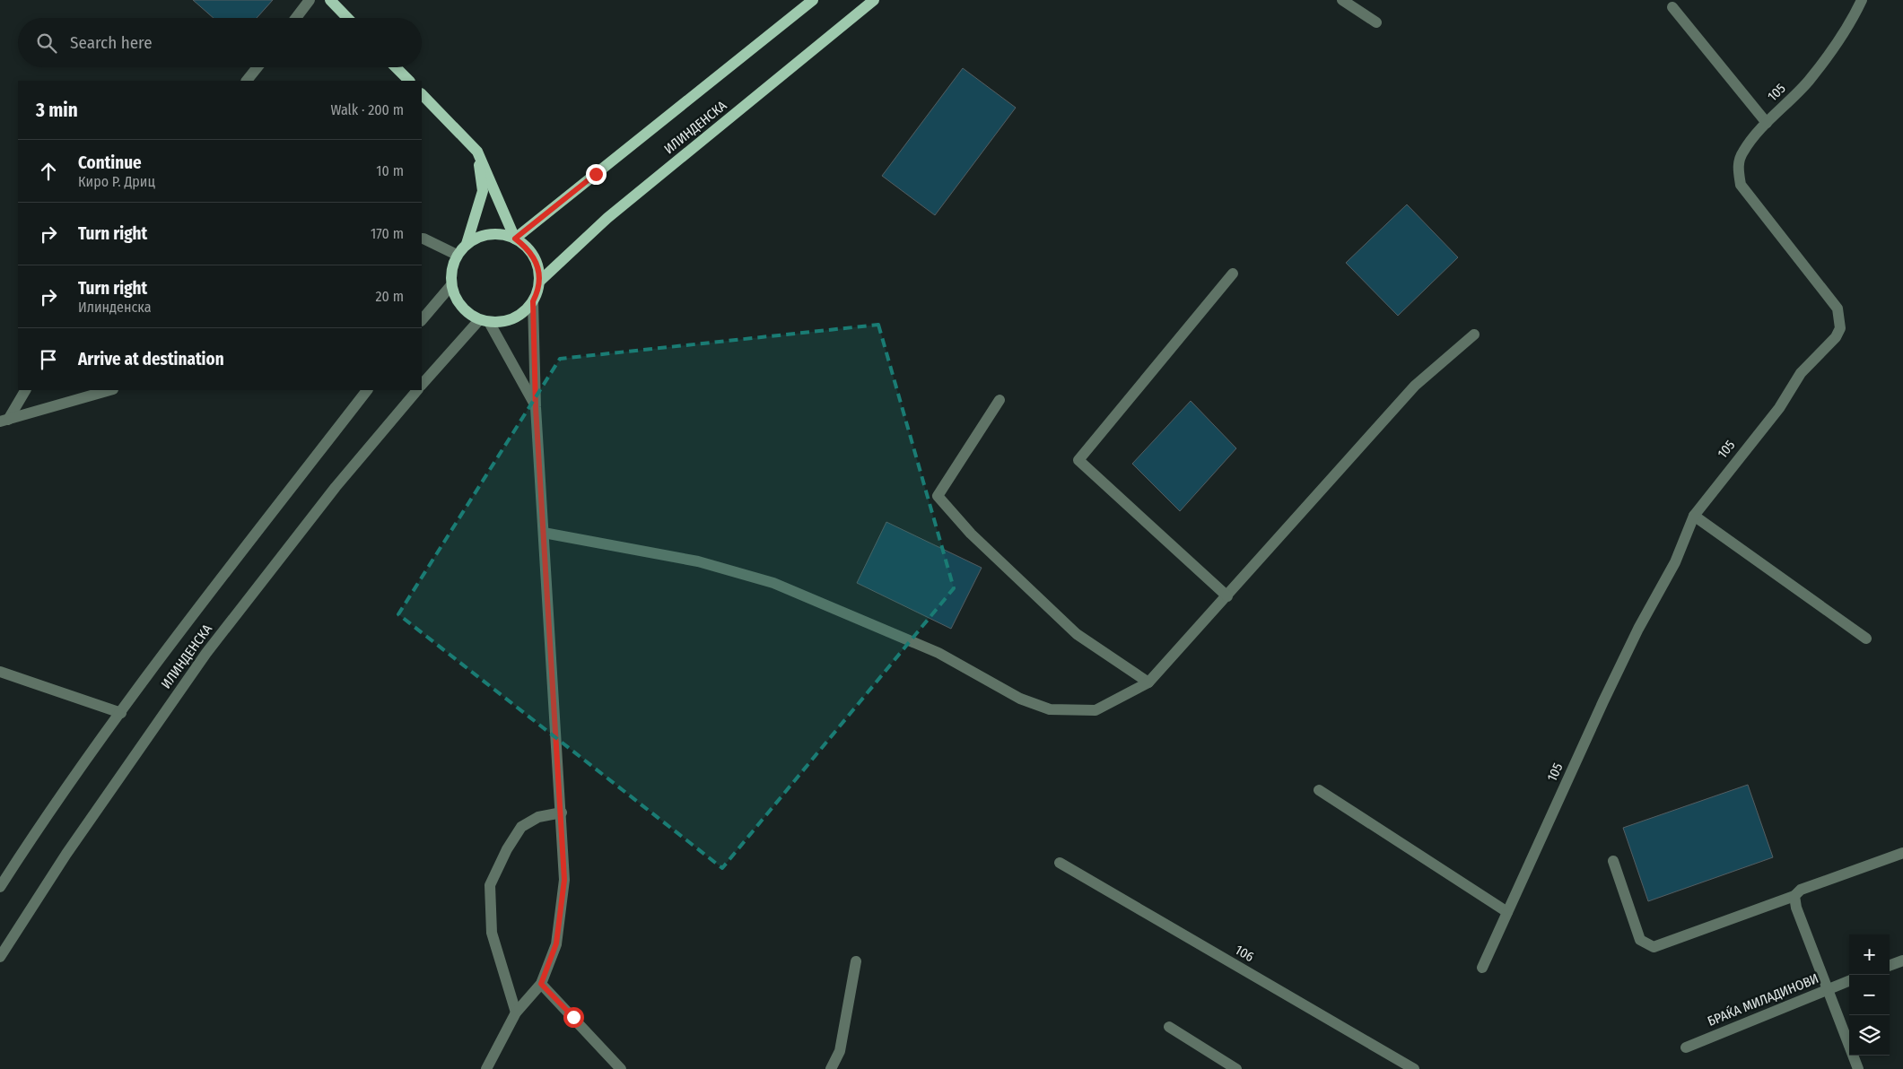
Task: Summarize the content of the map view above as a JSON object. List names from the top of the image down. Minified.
{"streets":{"main road":["ИЛИНДЕНСКА"],"street":["105","106","БРАЌА МИЛАДИНОВИ"]},"page":{"search":"Search here","heading":["3 min","Walk · 200 m"],"list":[["Continue","Киро Р. Дриц","10 m"],["Turn right","170 m"],["Turn right","Илинденска","20 m"],"Arrive at destination"],"map_buttons":["+","−"]}}
